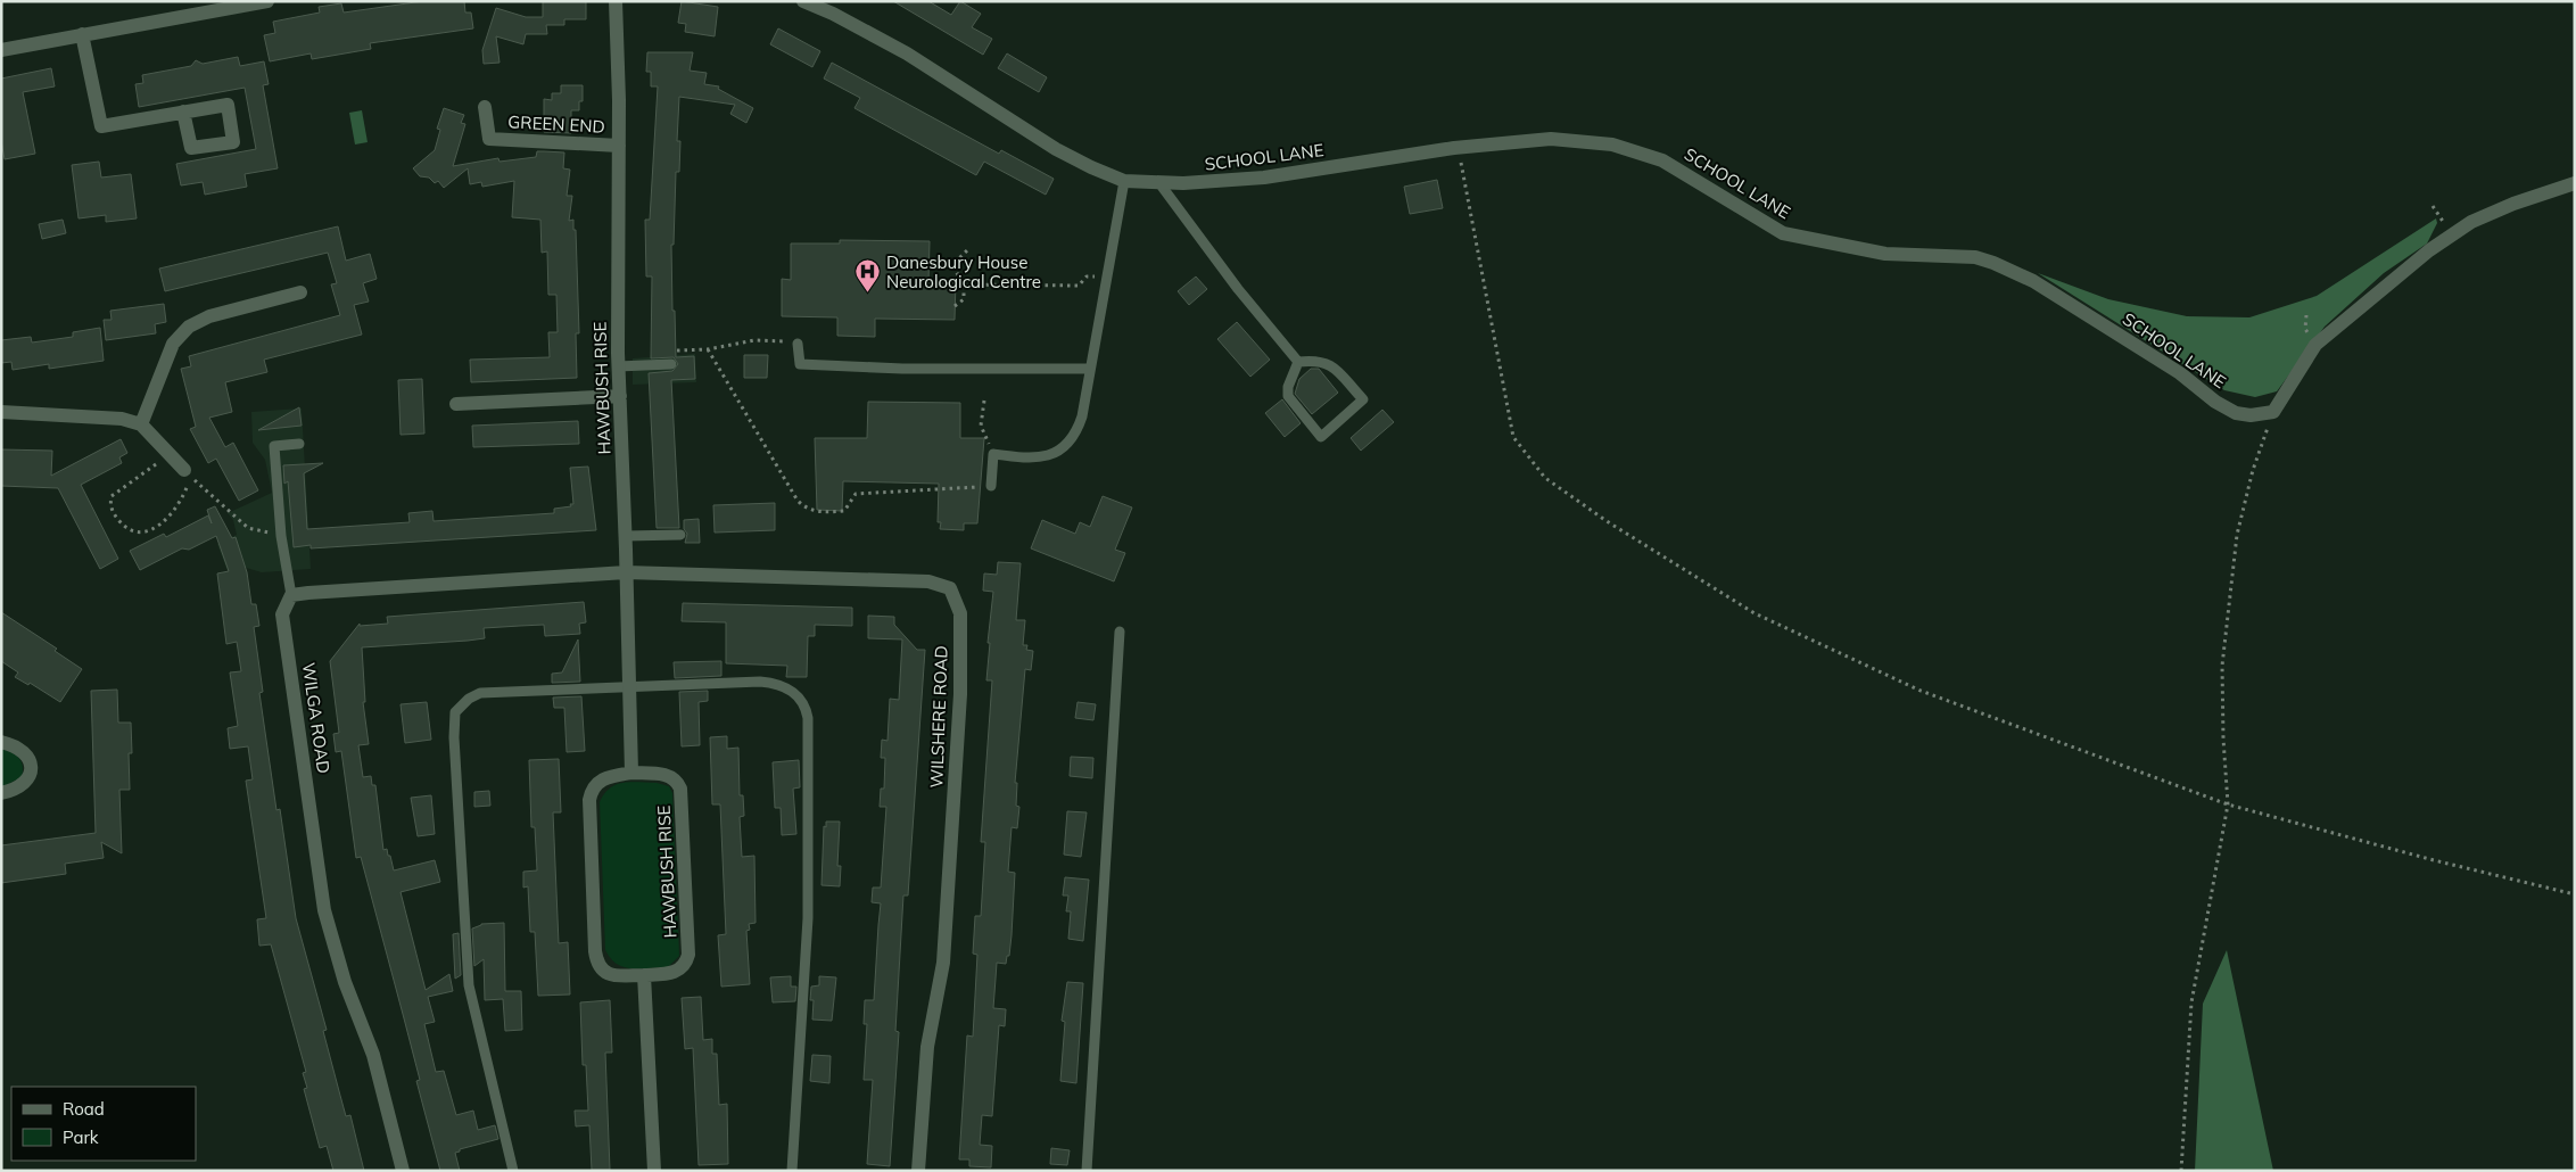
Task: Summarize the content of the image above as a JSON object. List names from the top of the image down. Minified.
{"streets":{"street":["GREEN END","SCHOOL LANE","HAWBUSH RISE","WILSHERE ROAD","WILGA ROAD"]},"crossings":[["GREEN END","HAWBUSH RISE"],["HAWBUSH RISE","WILSHERE ROAD"]],"places":{"hospital":["Danesbury House Neurological Centre"]},"legend":["Road","Park"]}
